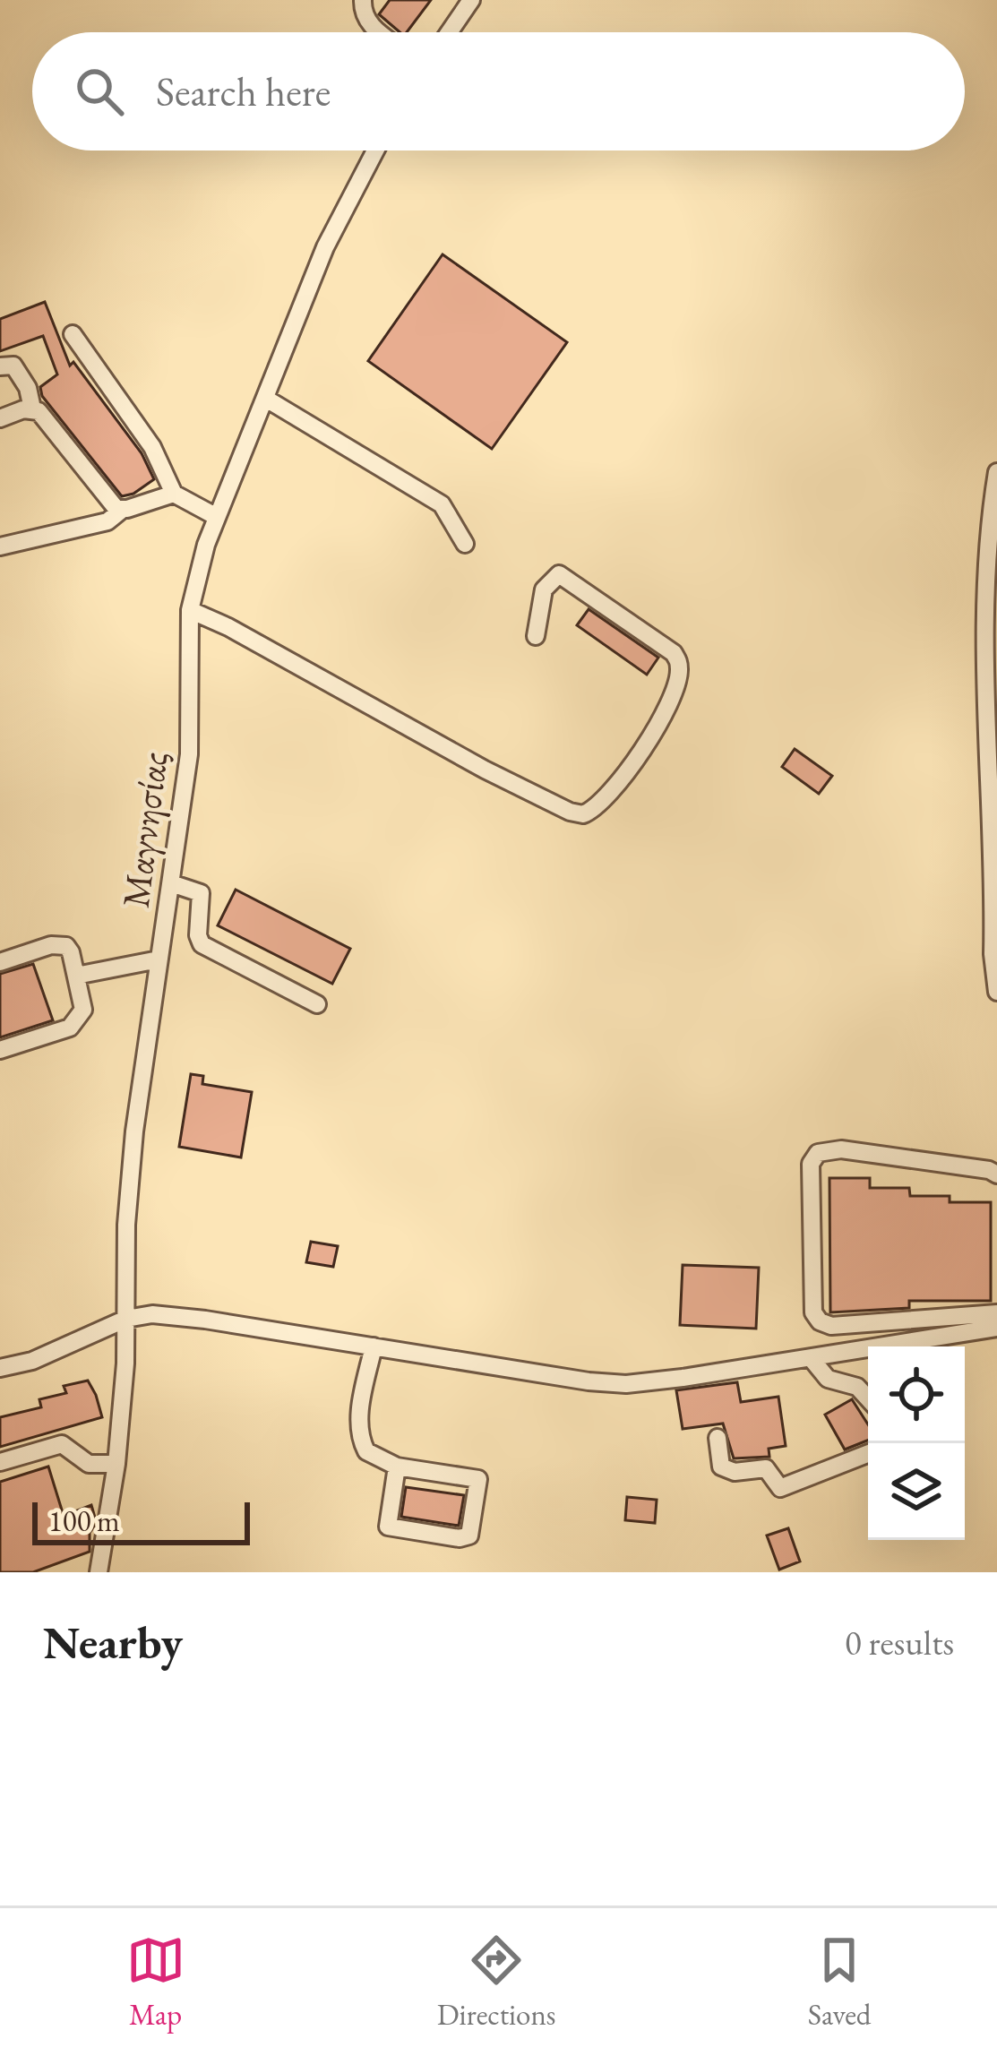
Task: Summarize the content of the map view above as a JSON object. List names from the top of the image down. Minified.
{"streets":{"street":["Μαγνησίας"]},"scale_bar":"100 m","page":{"search":"Search here","scale":"100 m","heading":["Nearby","0 results"],"nav":["Map","Directions","Saved"]}}
